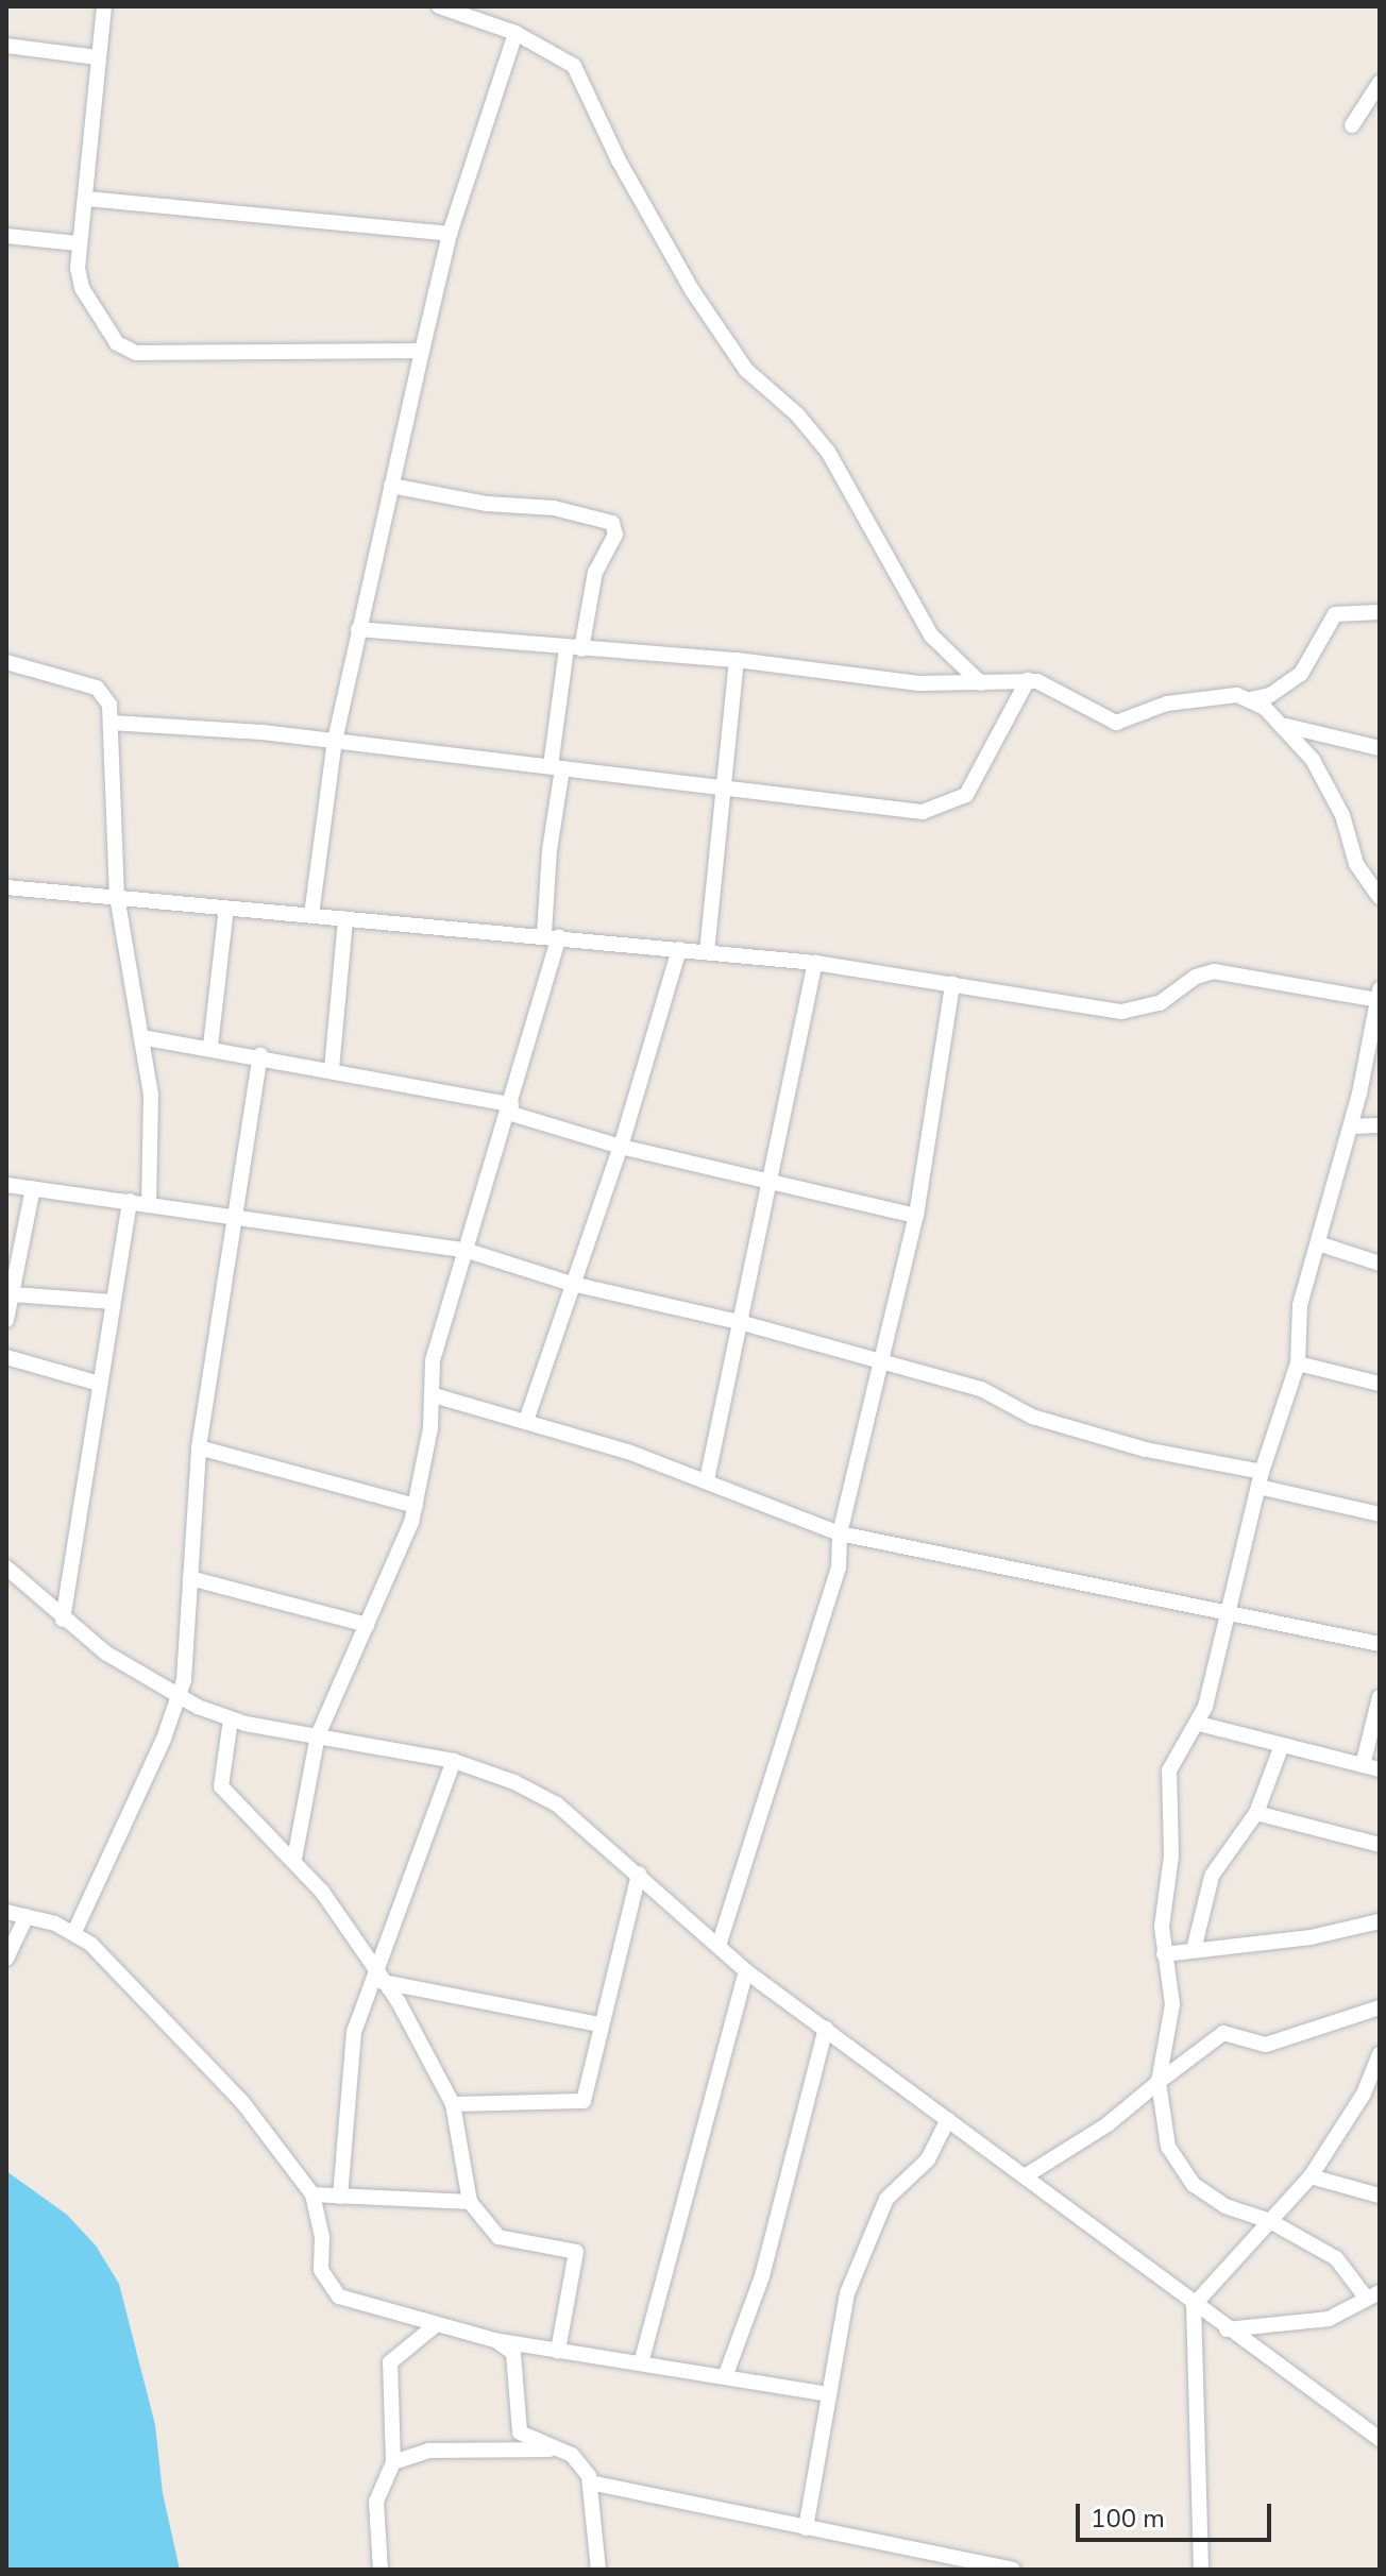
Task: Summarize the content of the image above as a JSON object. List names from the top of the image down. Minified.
{"scale_bar":"100 m"}
